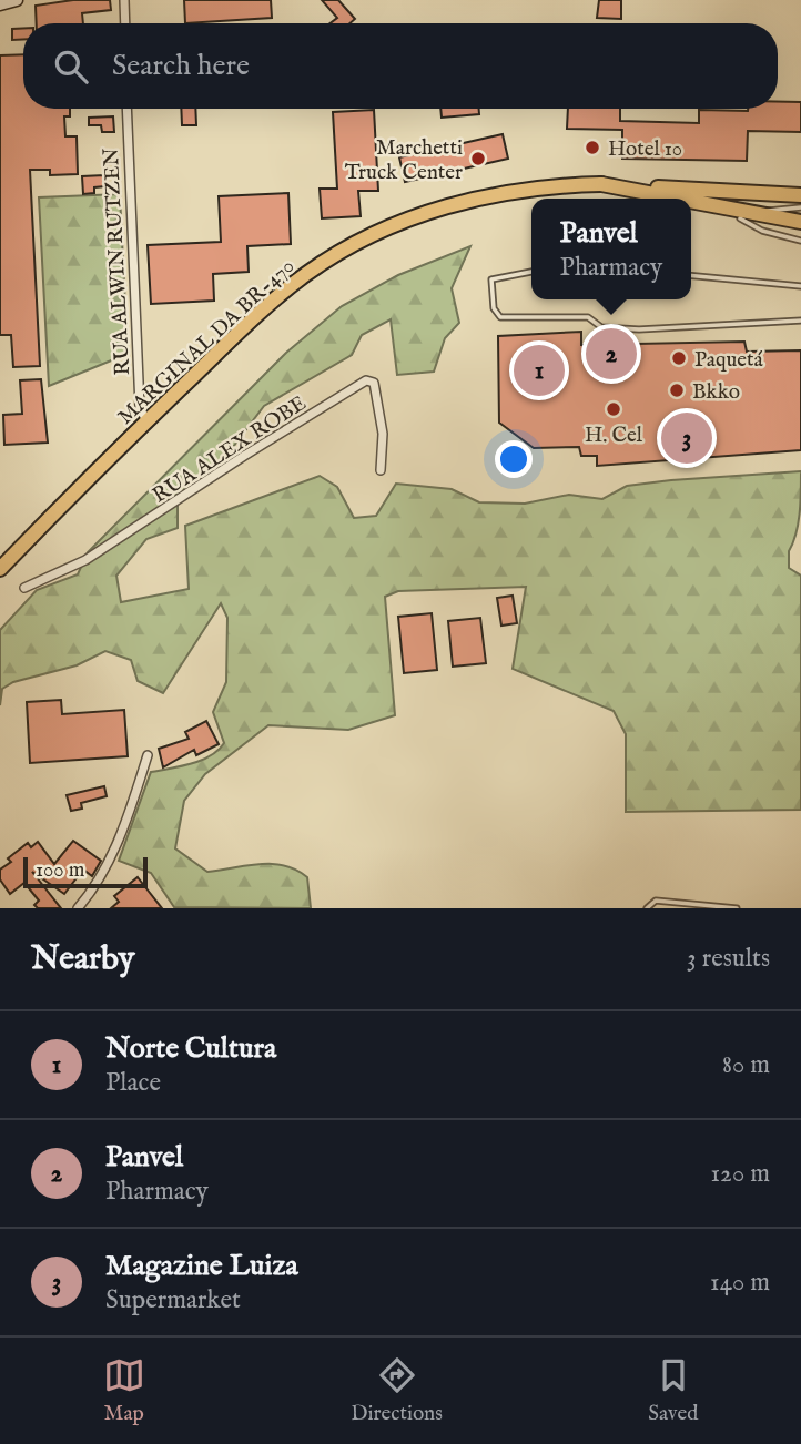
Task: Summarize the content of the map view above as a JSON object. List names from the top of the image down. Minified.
{"streets":{"highway":["MARGINAL DA BR-470"],"street":["RUA ALWIN RUTZEN","RUA ALEX ROBE"]},"crossings":[["RUA ALWIN RUTZEN","MARGINAL DA BR-470"]],"places":["Hotel 10","Marchetti Truck Center","Paquetá","Bkko","H. Cel"],"scale_bar":"100 m","page":{"search":"Search here","popup":["Panvel","Pharmacy"],"pins":["2","1","3"],"scale":"100 m","heading":["Nearby","3 results"],"list":[{"mark":"1","name":"Norte Cultura","note":"Place","value":"80 m"},{"mark":"2","name":"Panvel","note":"Pharmacy","value":"120 m"},{"mark":"3","name":"Magazine Luiza","note":"Supermarket","value":"140 m"}],"nav":["Map","Directions","Saved"]}}
